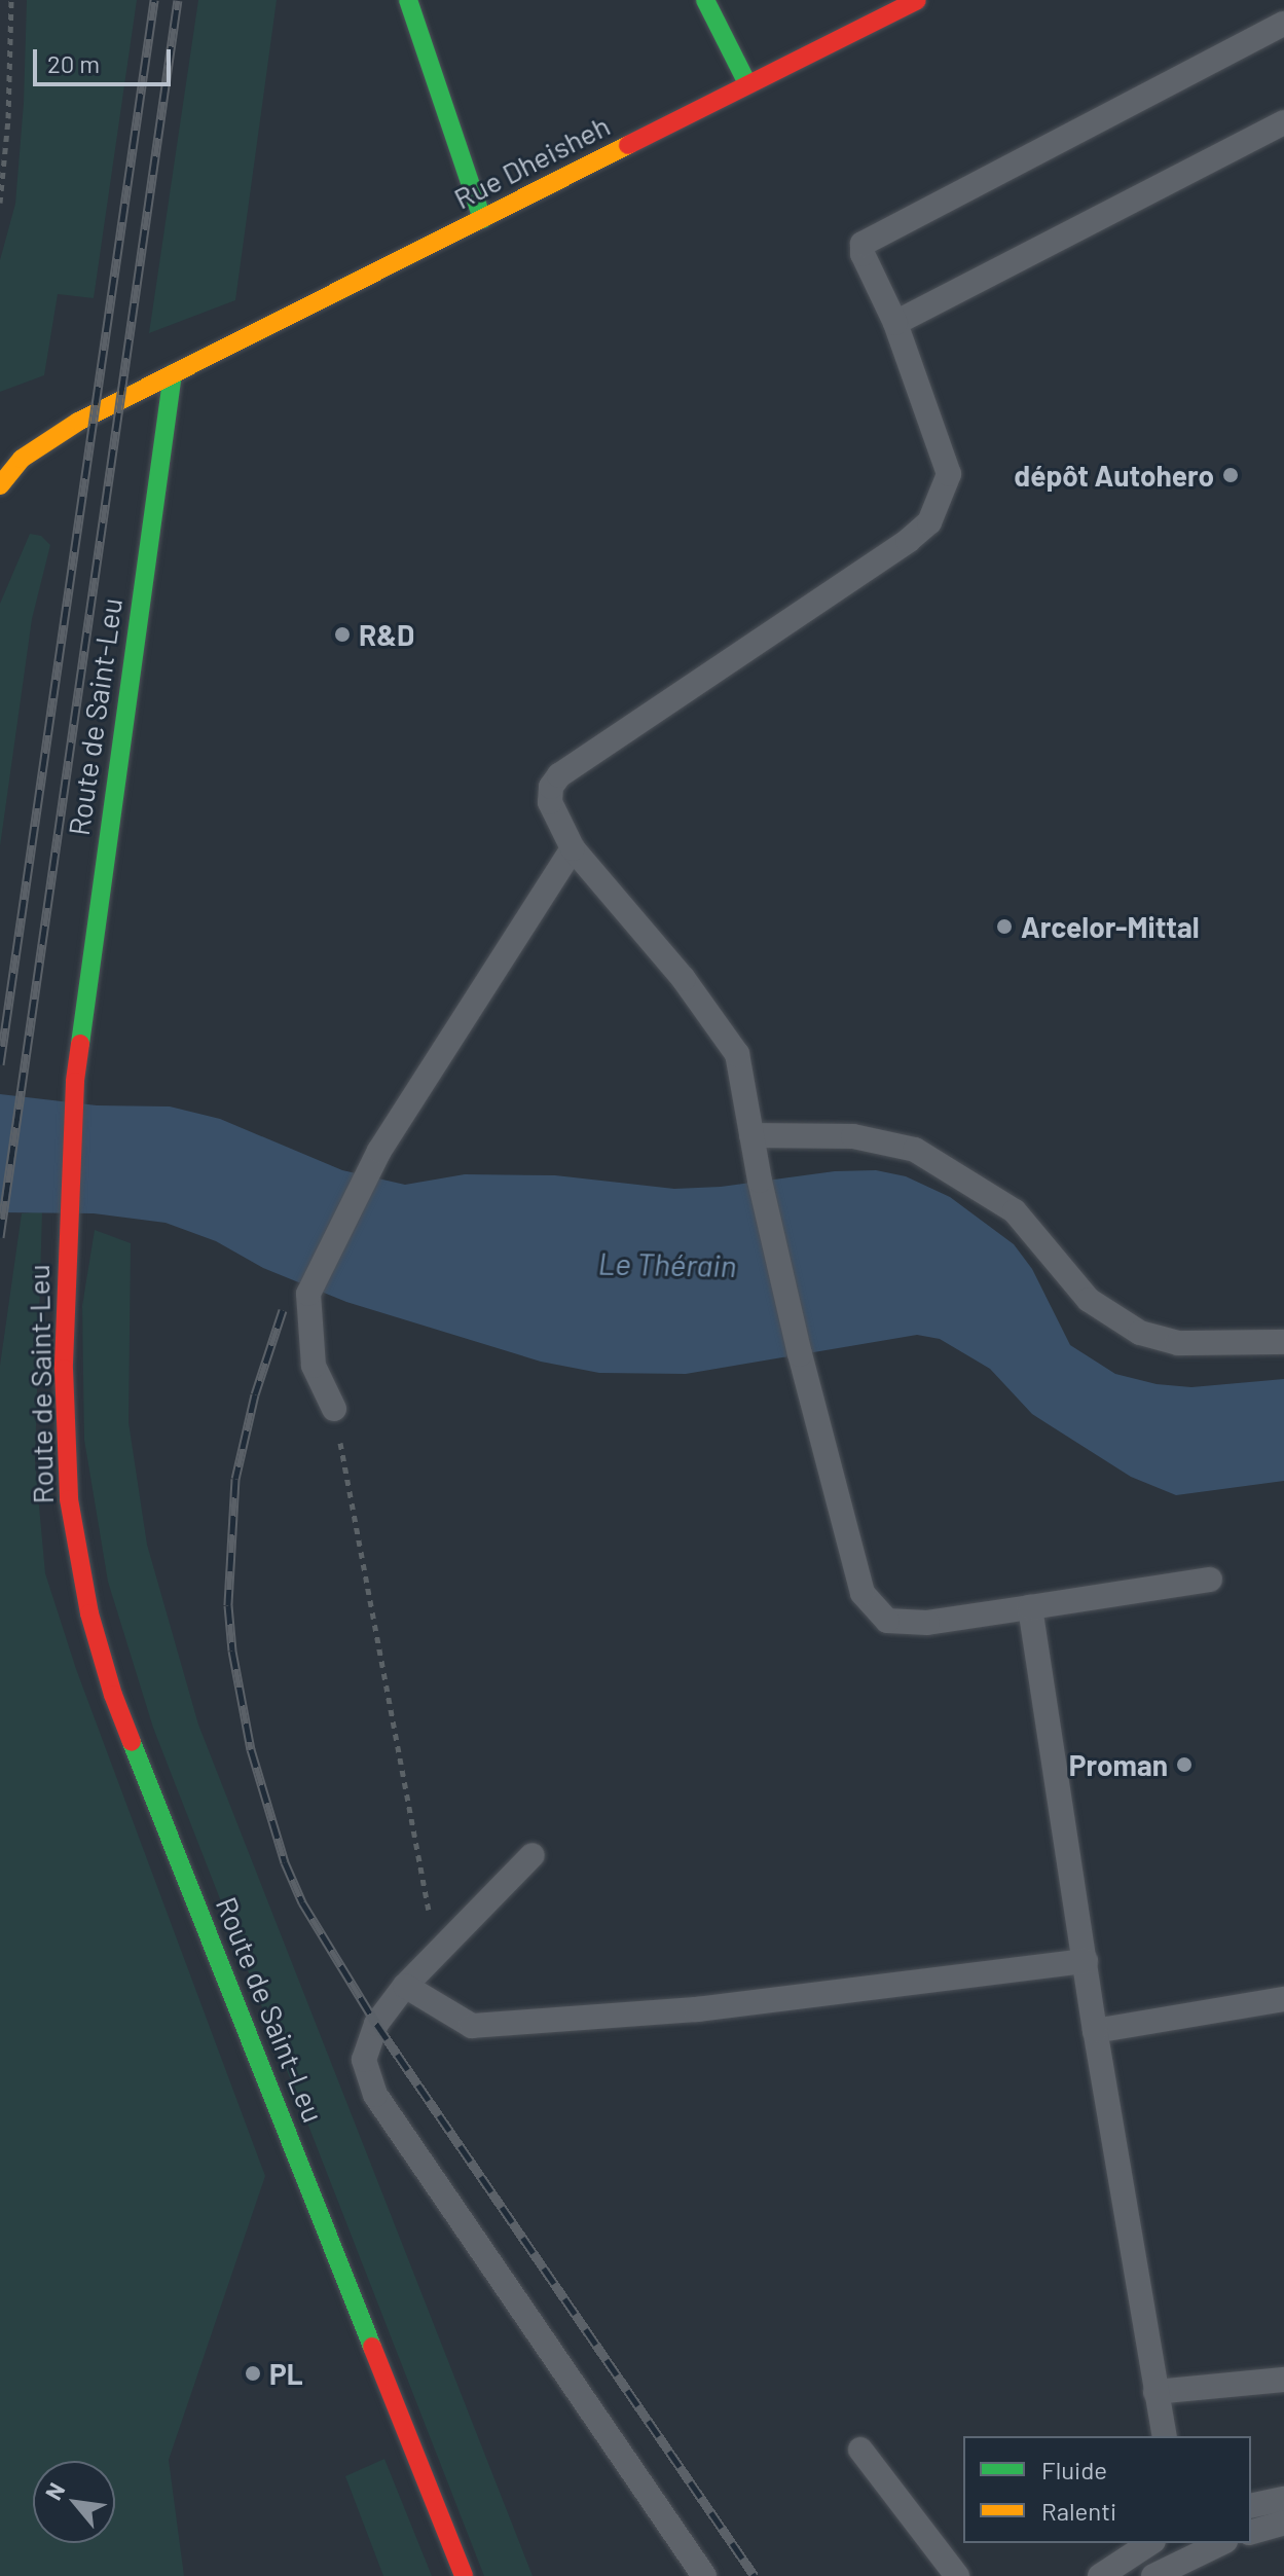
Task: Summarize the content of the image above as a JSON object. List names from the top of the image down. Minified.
{"streets":{"street":["Rue Dheisheh","Route de Saint-Leu"]},"crossings":[["Rue Dheisheh","Route de Saint-Leu"]],"water":["Le Thérain"],"places":["dépôt Autohero","R&D","Arcelor-Mittal","Proman","PL"],"legend":["Fluide","Ralenti"],"scale_bar":"20 m","north":"top left"}
